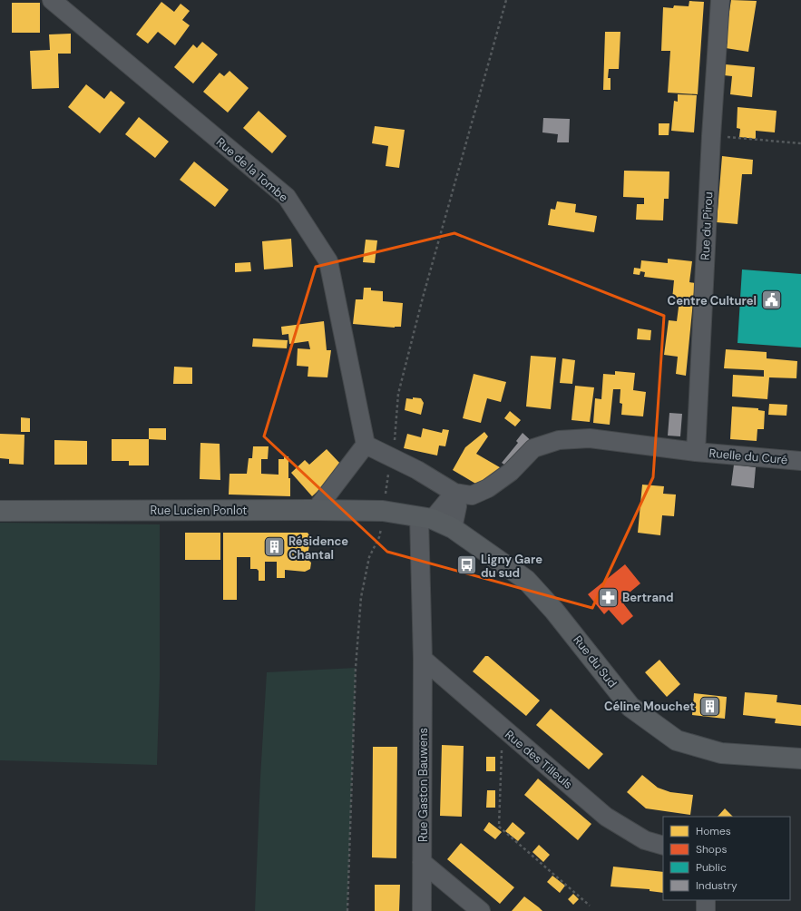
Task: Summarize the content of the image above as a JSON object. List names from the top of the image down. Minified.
{"streets":{"main road":["Rue Lucien Ponlot","Rue du Sud"],"street":["Rue de la Tombe","Rue du Pirou","Ruelle du Curé","Rue des Tilleuls","Rue Gaston Bauwens"]},"crossings":[["Rue du Pirou","Ruelle du Curé"],["Rue Lucien Ponlot","Rue du Sud"],["Rue des Tilleuls","Rue Gaston Bauwens"]],"places":{"public building":["Centre Culturel"],"building":["Résidence Chantal","Céline Mouchet"],"bus stop":["Ligny Gare du sud"],"pharmacy":["Bertrand"]},"legend":["Homes","Shops","Public","Industry"]}
